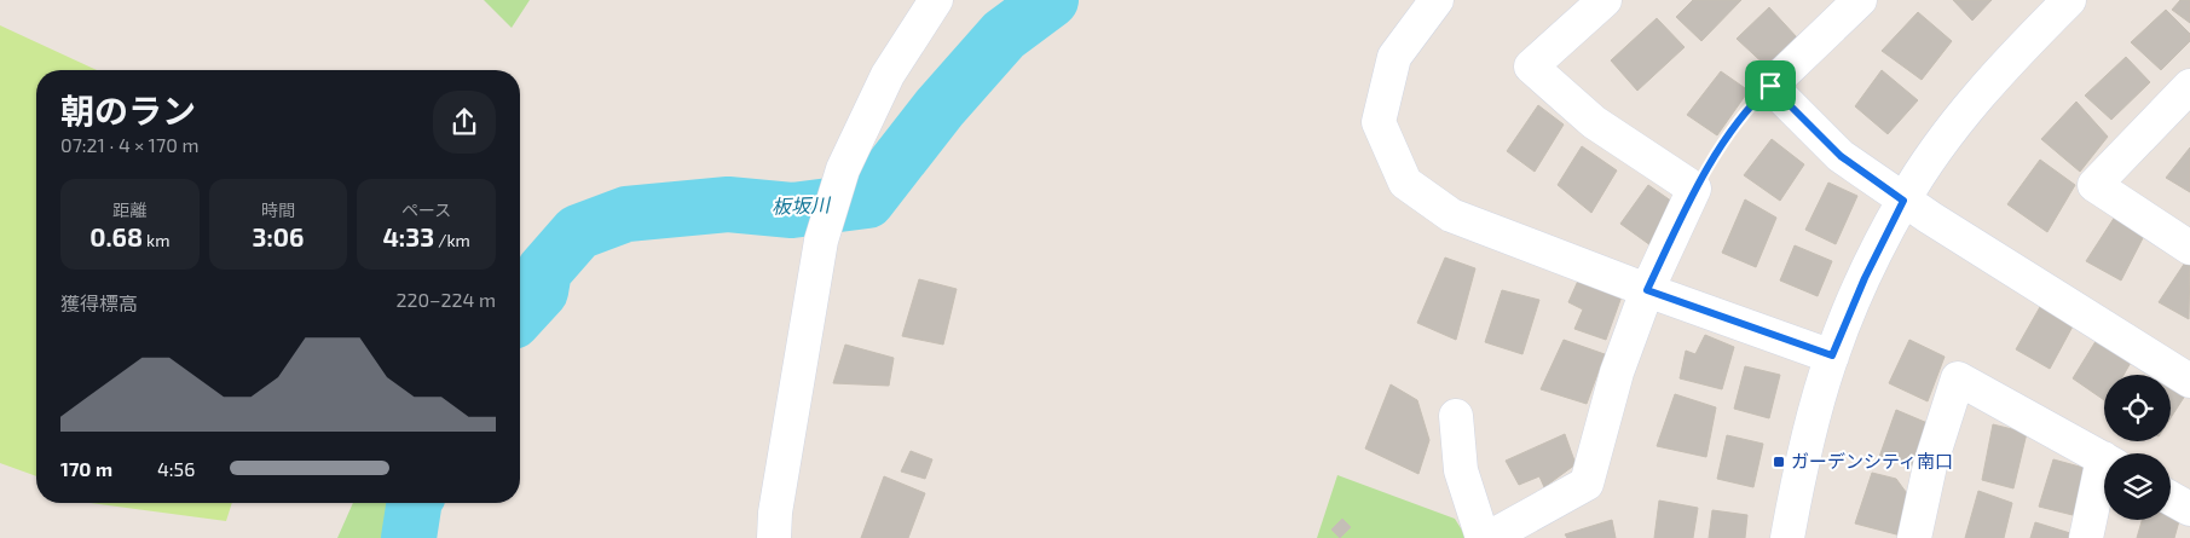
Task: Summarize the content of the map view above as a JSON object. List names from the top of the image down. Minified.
{"water":["板坂川"],"places":{"transit":["ガーデンシティ南口"]},"page":{"heading":["朝のラン","07:21 · 4 × 170 m"],"stats":[["距離","0.68 km"],["時間","3:06"],["ペース","4:33 /km"]],"chart":["獲得標高","220–224 m"],"list":[{"name":"170 m","note":"4:56"}]}}
